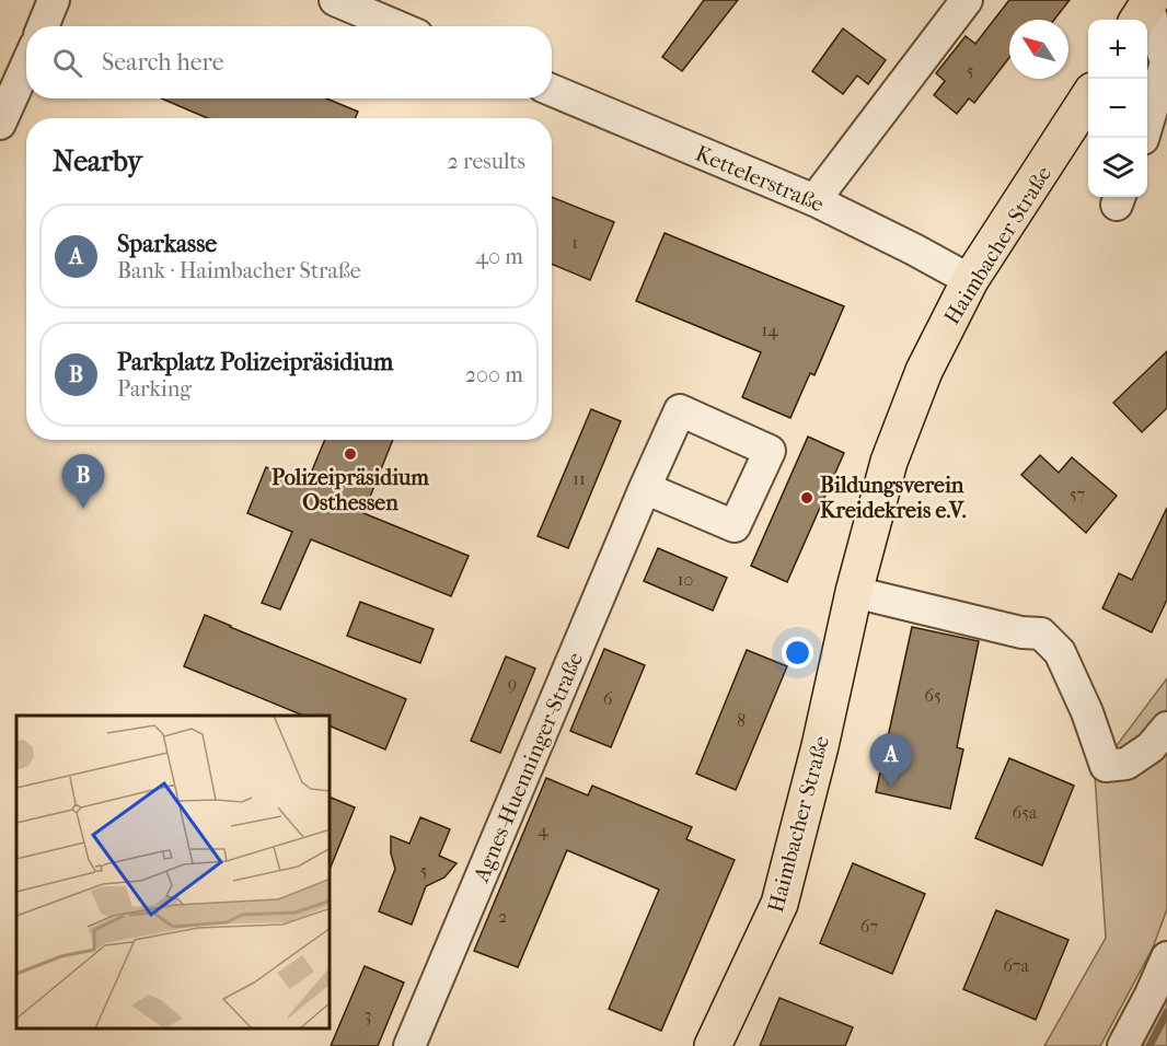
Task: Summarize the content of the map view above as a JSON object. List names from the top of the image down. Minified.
{"streets":{"main road":["Haimbacher Straße"],"street":["Kettelerstraße","Agnes-Huenninger-Straße"]},"crossings":[["Kettelerstraße","Haimbacher Straße"]],"places":["Polizeipräsidium Osthessen","Bildungsverein Kreidekreis e.V."],"house_numbers":["5","1","14","11","57","10","9","65","6","8","65a","4","5","2","67","67a","3"],"north":"top left","page":{"map_buttons":["+","−"],"search":"Search here","heading":["Nearby","2 results"],"list":[{"mark":"A","name":"Sparkasse","note":"Bank · Haimbacher Straße","value":"40 m"},{"mark":"B","name":"Parkplatz Polizeipräsidium","note":"Parking","value":"200 m"}],"pins":["B","A"]}}
